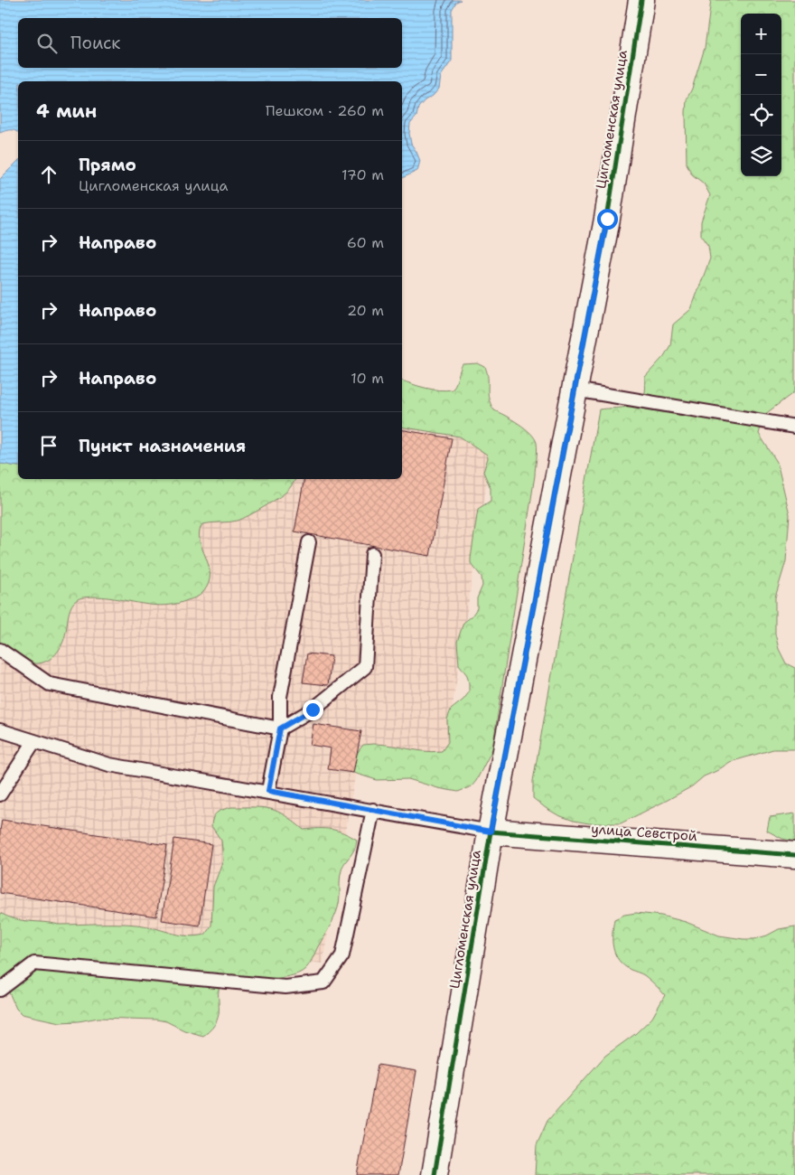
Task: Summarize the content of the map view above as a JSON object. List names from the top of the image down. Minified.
{"streets":{"street":["Цигломенская улица","улица Севстрой"]},"crossings":[["Цигломенская улица","улица Севстрой"]],"page":{"map_buttons":["+","−"],"search":"Поиск","heading":["4 мин","Пешком · 260 m"],"list":[["Прямо","Цигломенская улица","170 m"],["Направо","60 m"],["Направо","20 m"],["Направо","10 m"],"Пункт назначения"]}}
